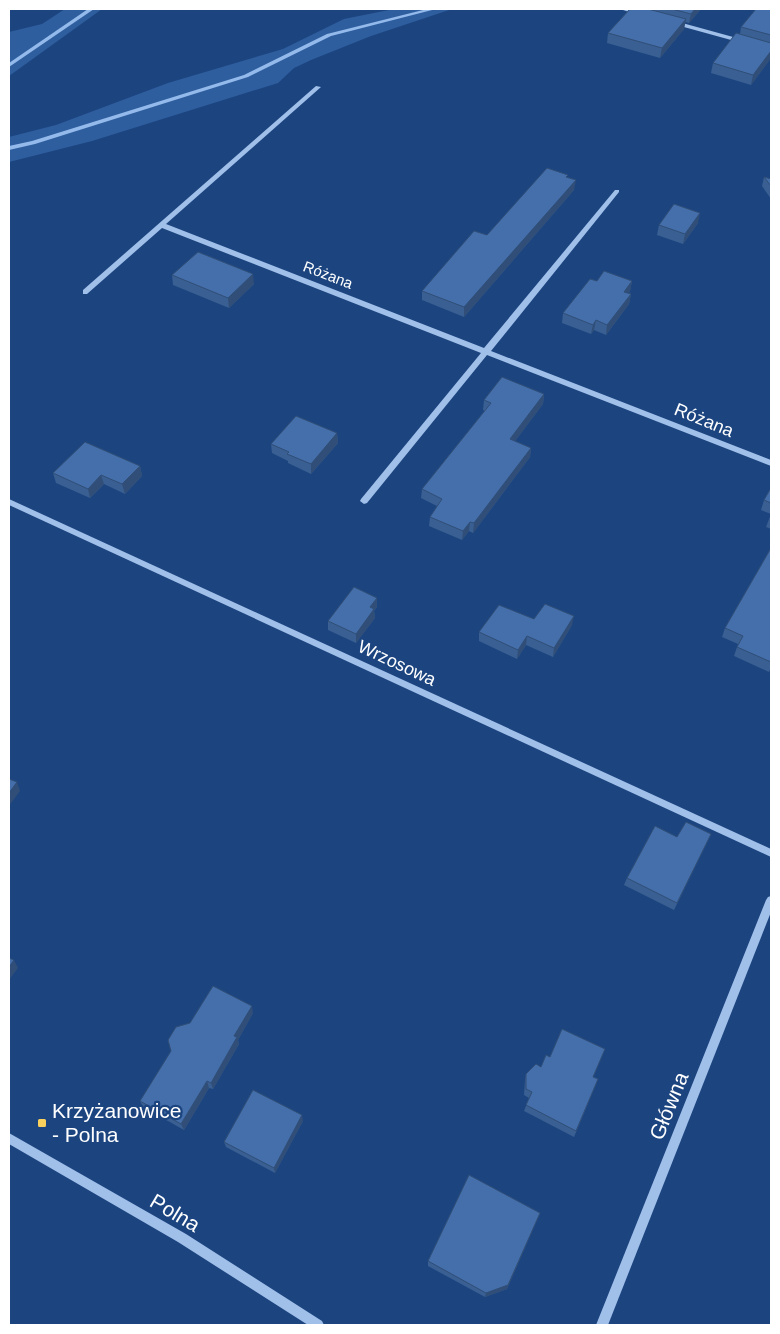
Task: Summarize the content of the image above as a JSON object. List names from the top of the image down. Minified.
{"streets":{"street":["Różana","Wrzosowa","Główna","Polna"]},"places":{"transit":["Krzyżanowice - Polna"]}}
